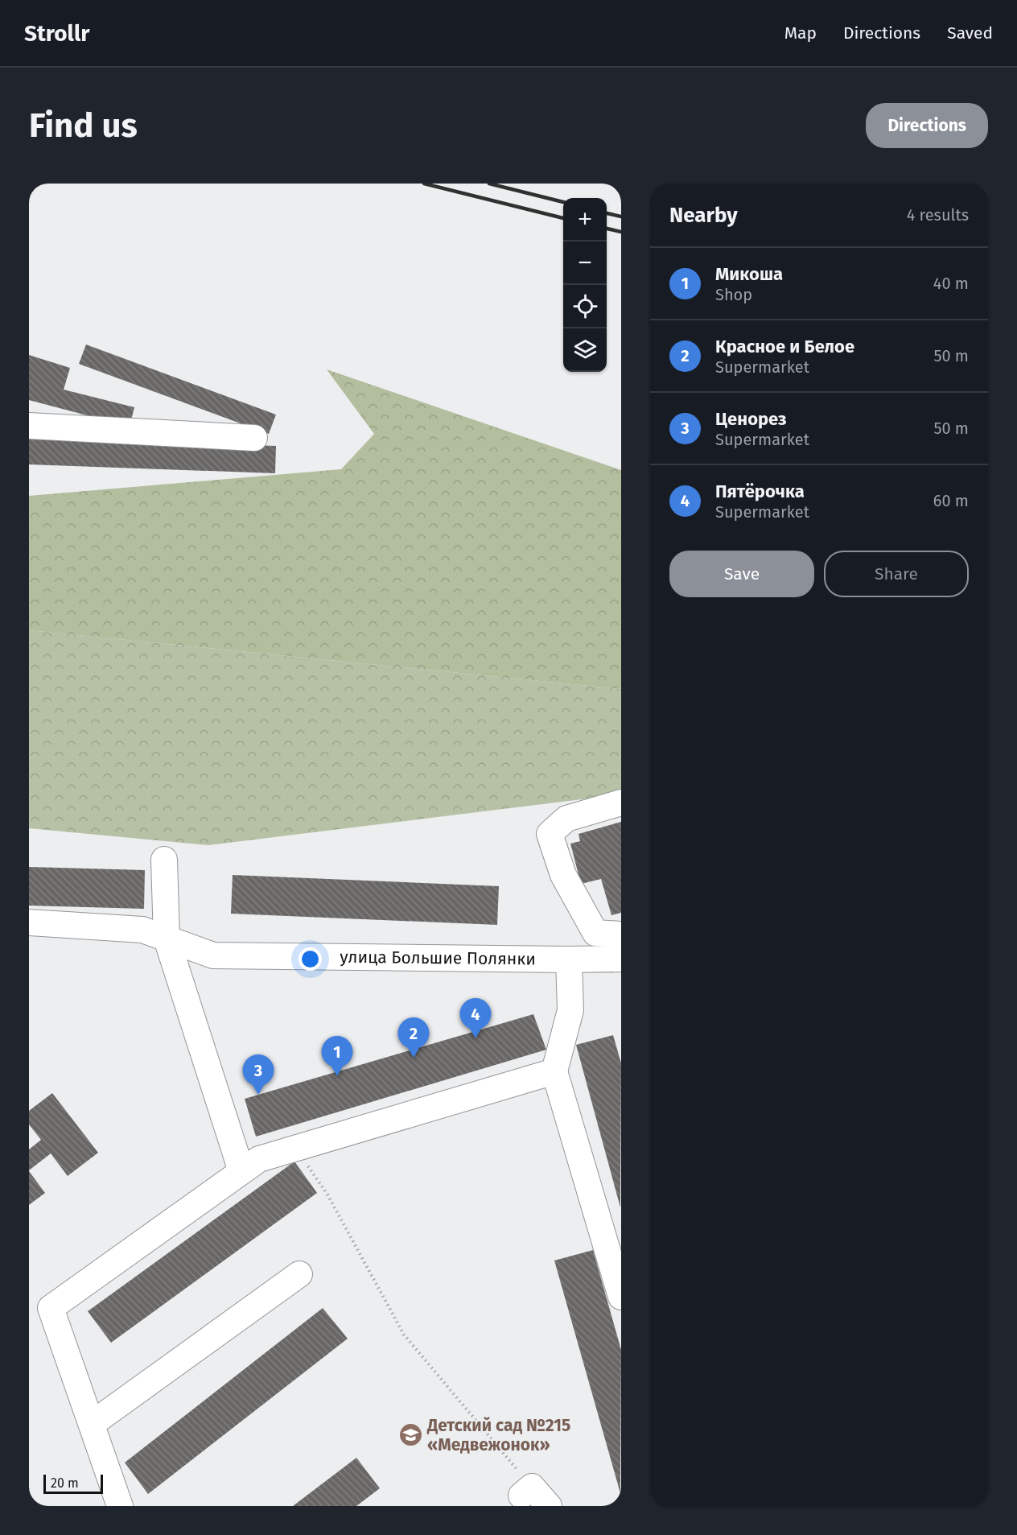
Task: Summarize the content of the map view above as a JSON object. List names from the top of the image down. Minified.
{"streets":{"street":["улица Большие Полянки"]},"places":{"school or university":["Детский сад №215 «Медвежонок»"]},"scale_bar":"20 m","page":{"header":"Strollr","nav":["Map","Directions","Saved"],"buttons":["Directions",["Save","Share"]],"title":"Find us","heading":["Nearby","4 results"],"map_buttons":["+","−"],"list":[{"mark":"1","name":"Микоша","note":"Shop","value":"40 m"},{"mark":"2","name":"Красное и Белое","note":"Supermarket","value":"50 m"},{"mark":"3","name":"Ценорез","note":"Supermarket","value":"50 m"},{"mark":"4","name":"Пятёрочка","note":"Supermarket","value":"60 m"}],"pins":["4","2","1","3"],"scale":"20 m"}}
